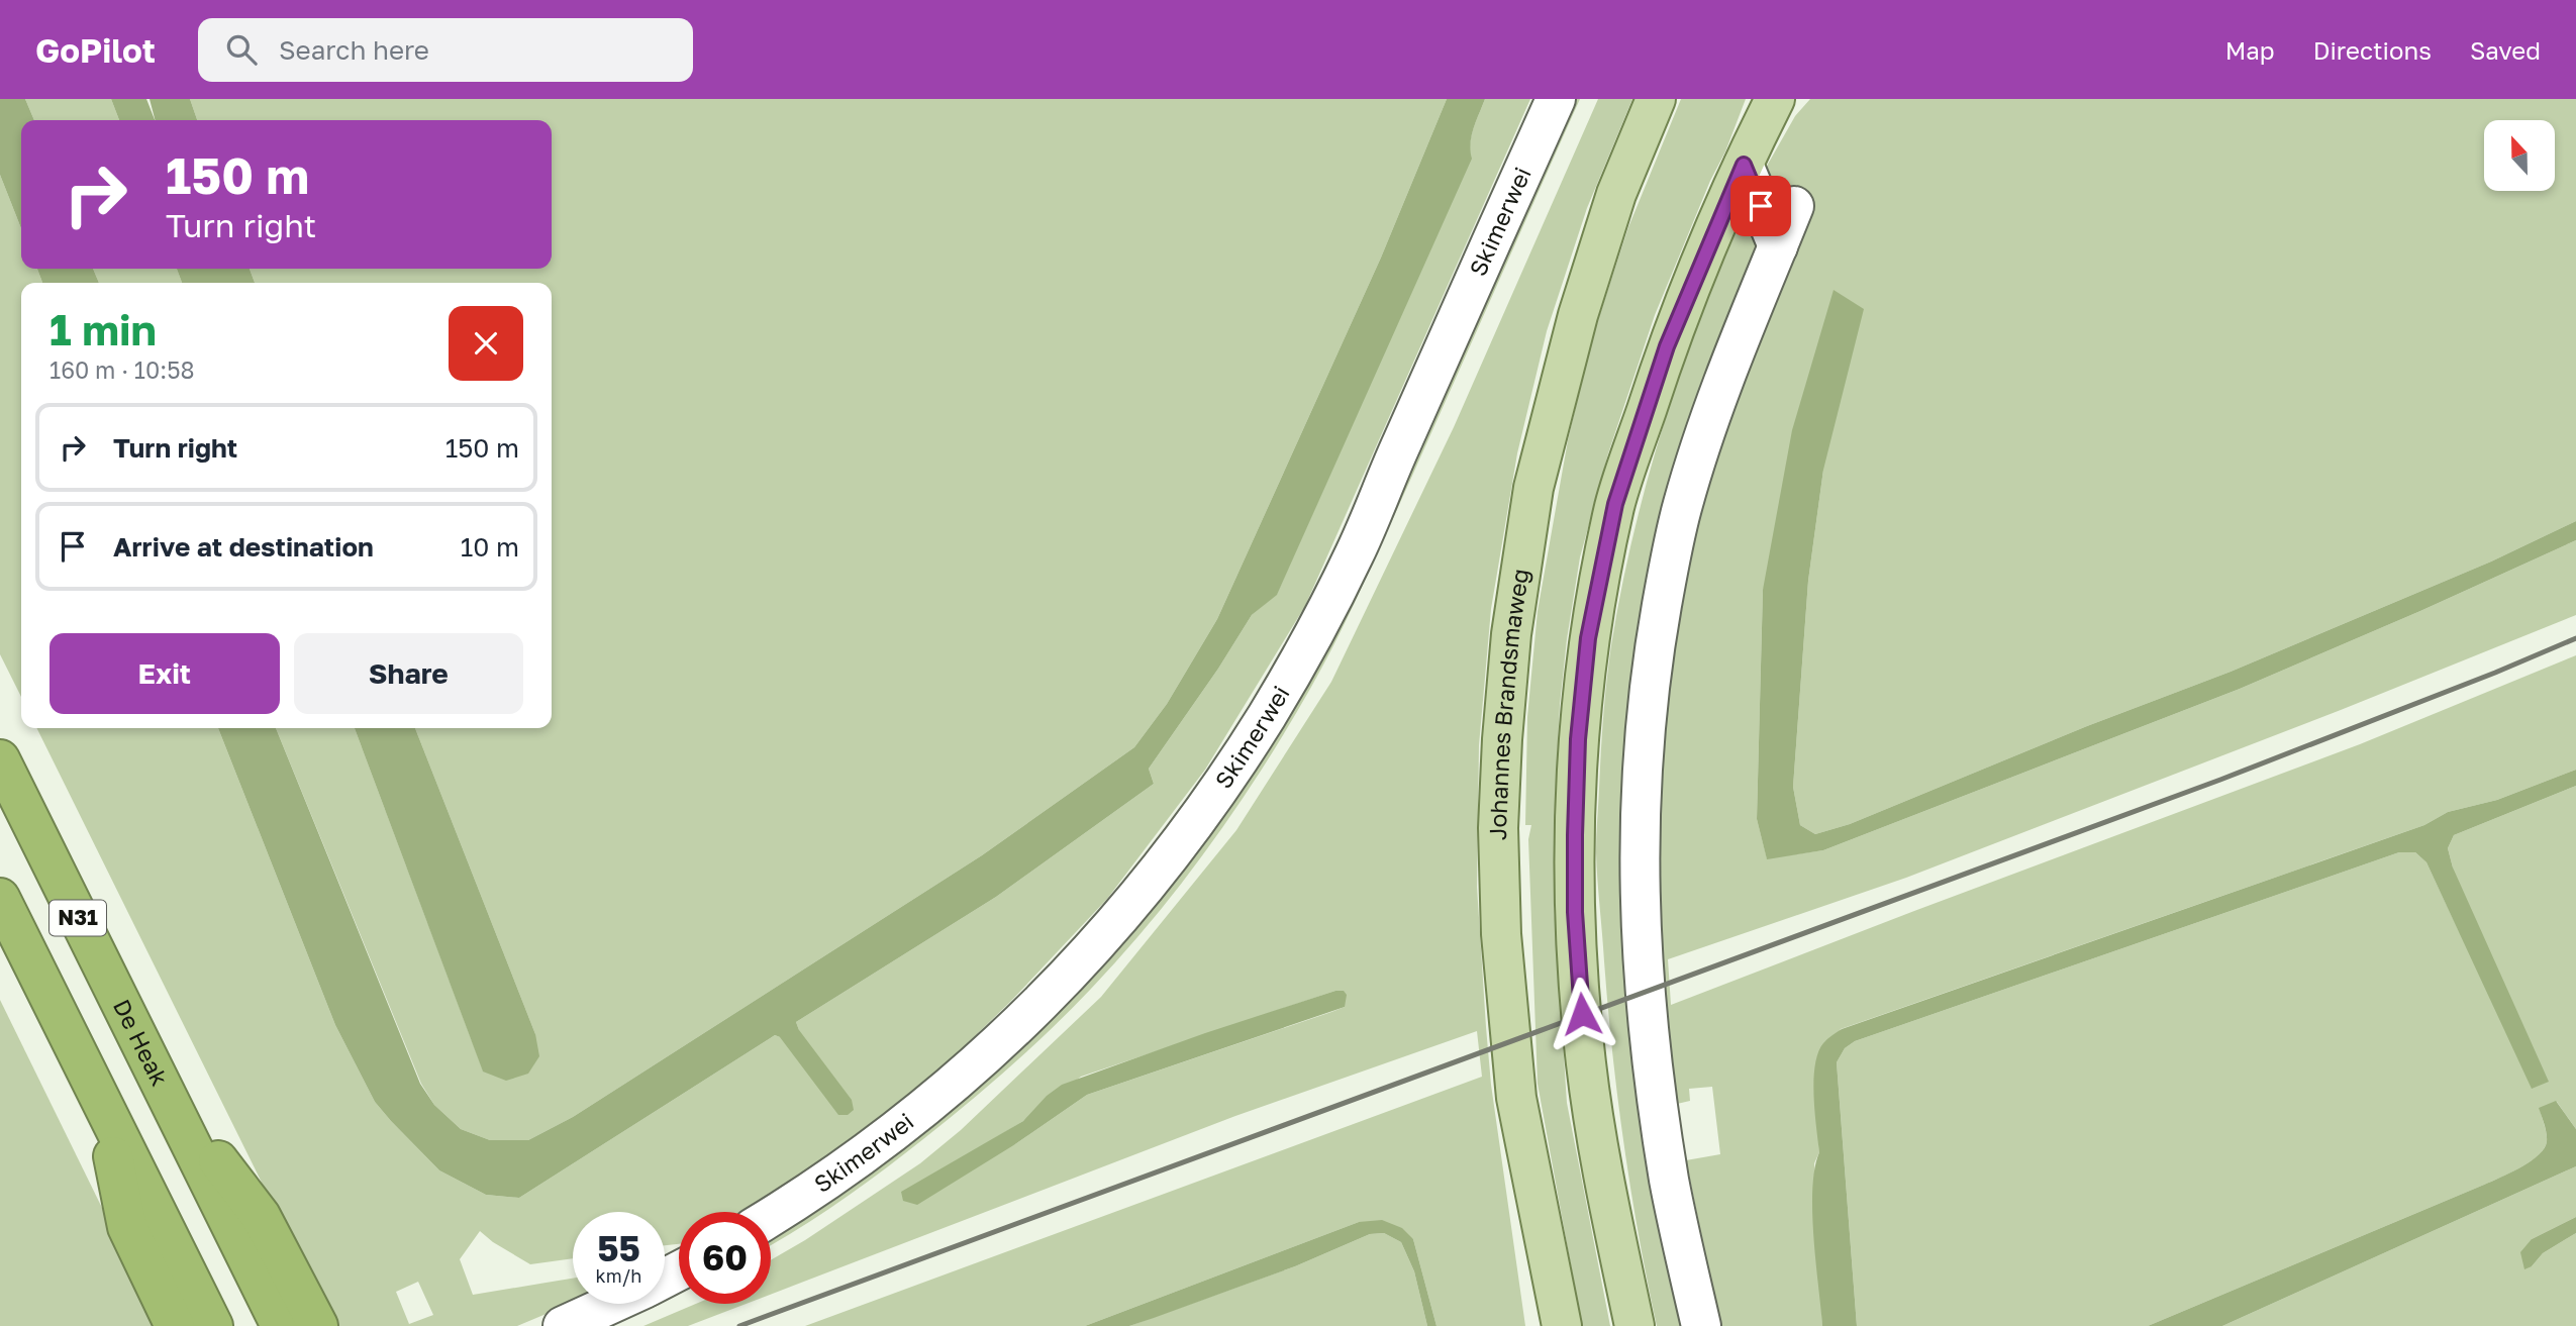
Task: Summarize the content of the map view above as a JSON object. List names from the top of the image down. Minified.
{"streets":{"highway":["N31","De Heak"],"main road":["Johannes Brandsmaweg"],"street":["Skimerwei"]},"crossings":[["N31","De Heak"]],"north":"top","page":{"header":"GoPilot","search":"Search here","nav":["Map","Directions","Saved"],"turn":["150 m","Turn right"],"heading":["1 min","160 m · 10:58"],"list":[{"name":"Turn right","value":"150 m"},{"name":"Arrive at destination","value":"10 m"}],"buttons":["Exit","Share"],"speed":"55 km/h","limit":"60"}}
